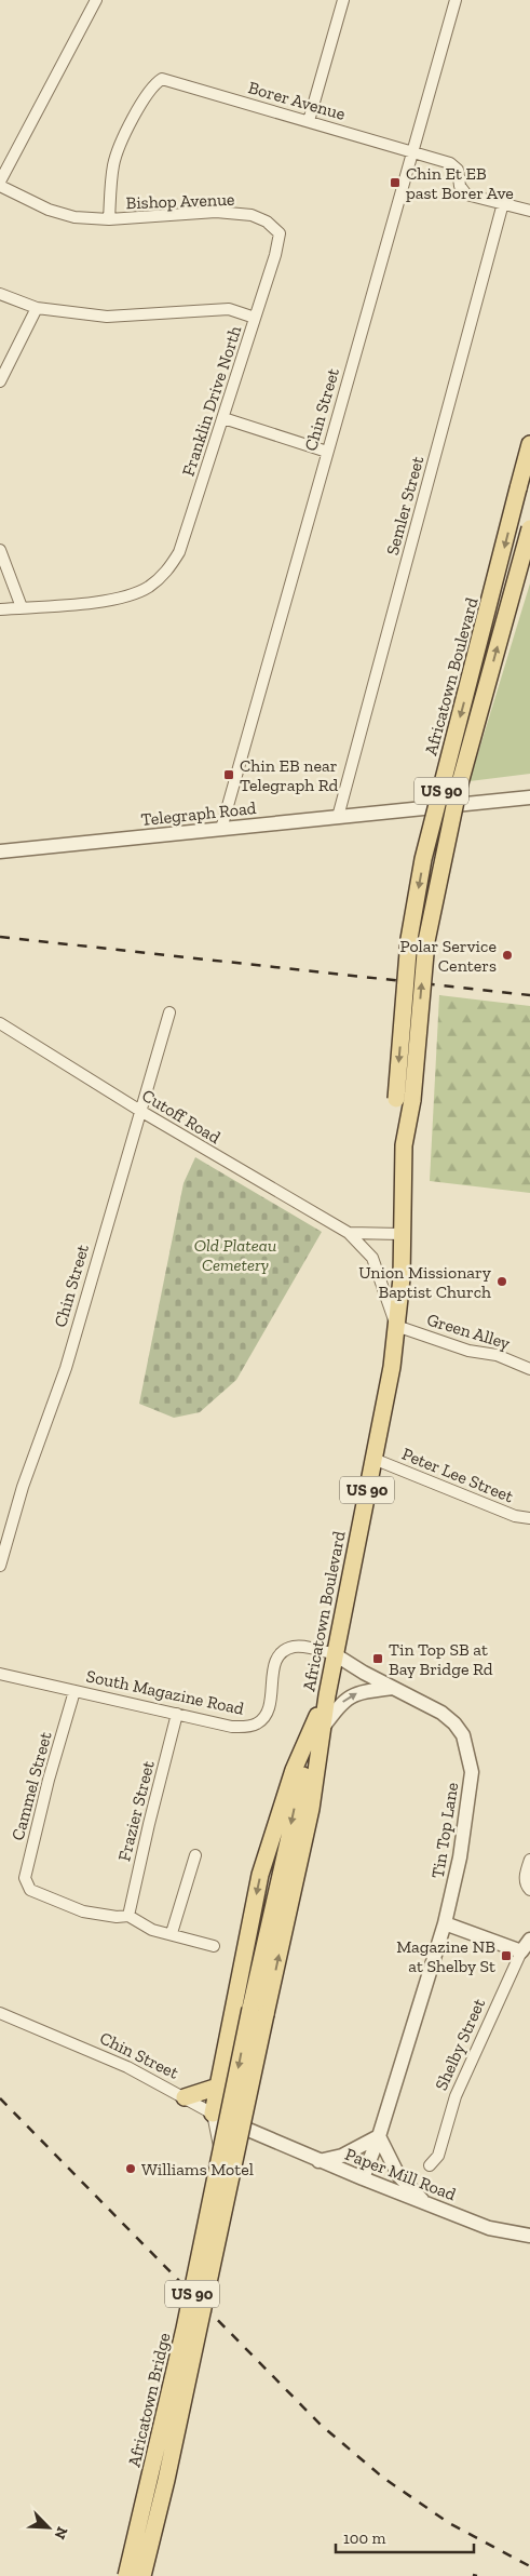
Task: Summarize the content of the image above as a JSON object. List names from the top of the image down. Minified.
{"streets":{"main road":["Africatown Boulevard","US 90","Africatown Bridge"],"street":["Borer Avenue","Bishop Avenue","Franklin Drive North","Chin Street","Semler Street","Telegraph Road","Cutoff Road","Green Alley","Peter Lee Street","South Magazine Road","Cammel Street","Frazier Street","Tin Top Lane","Shelby Street","Paper Mill Road"]},"crossings":[["Borer Avenue","Bishop Avenue"],["Borer Avenue","Chin Street"],["Borer Avenue","Semler Street"],["Bishop Avenue","Franklin Drive North"],["Chin Street","Telegraph Road"],["Chin Street","Cutoff Road"],["Chin Street","Paper Mill Road"],["Semler Street","Telegraph Road"],["Africatown Boulevard","Cutoff Road"],["Africatown Boulevard","Green Alley"],["Africatown Boulevard","Peter Lee Street"],["Africatown Boulevard","South Magazine Road"],["Africatown Boulevard","Tin Top Lane"],["Africatown Boulevard","Africatown Bridge"],["Cutoff Road","Green Alley"],["South Magazine Road","Cammel Street"],["South Magazine Road","Frazier Street"],["South Magazine Road","Tin Top Lane"],["Cammel Street","Frazier Street"],["Tin Top Lane","Paper Mill Road"]],"parks":["Old Plateau Cemetery"],"places":{"transit":["Chin Et EB past Borer Ave","Chin EB near Telegraph Rd","Tin Top SB at Bay Bridge Rd","Magazine NB at Shelby St"],"other":["Polar Service Centers","Union Missionary Baptist Church","Williams Motel"]},"scale_bar":"100 m","north":"bottom right"}
